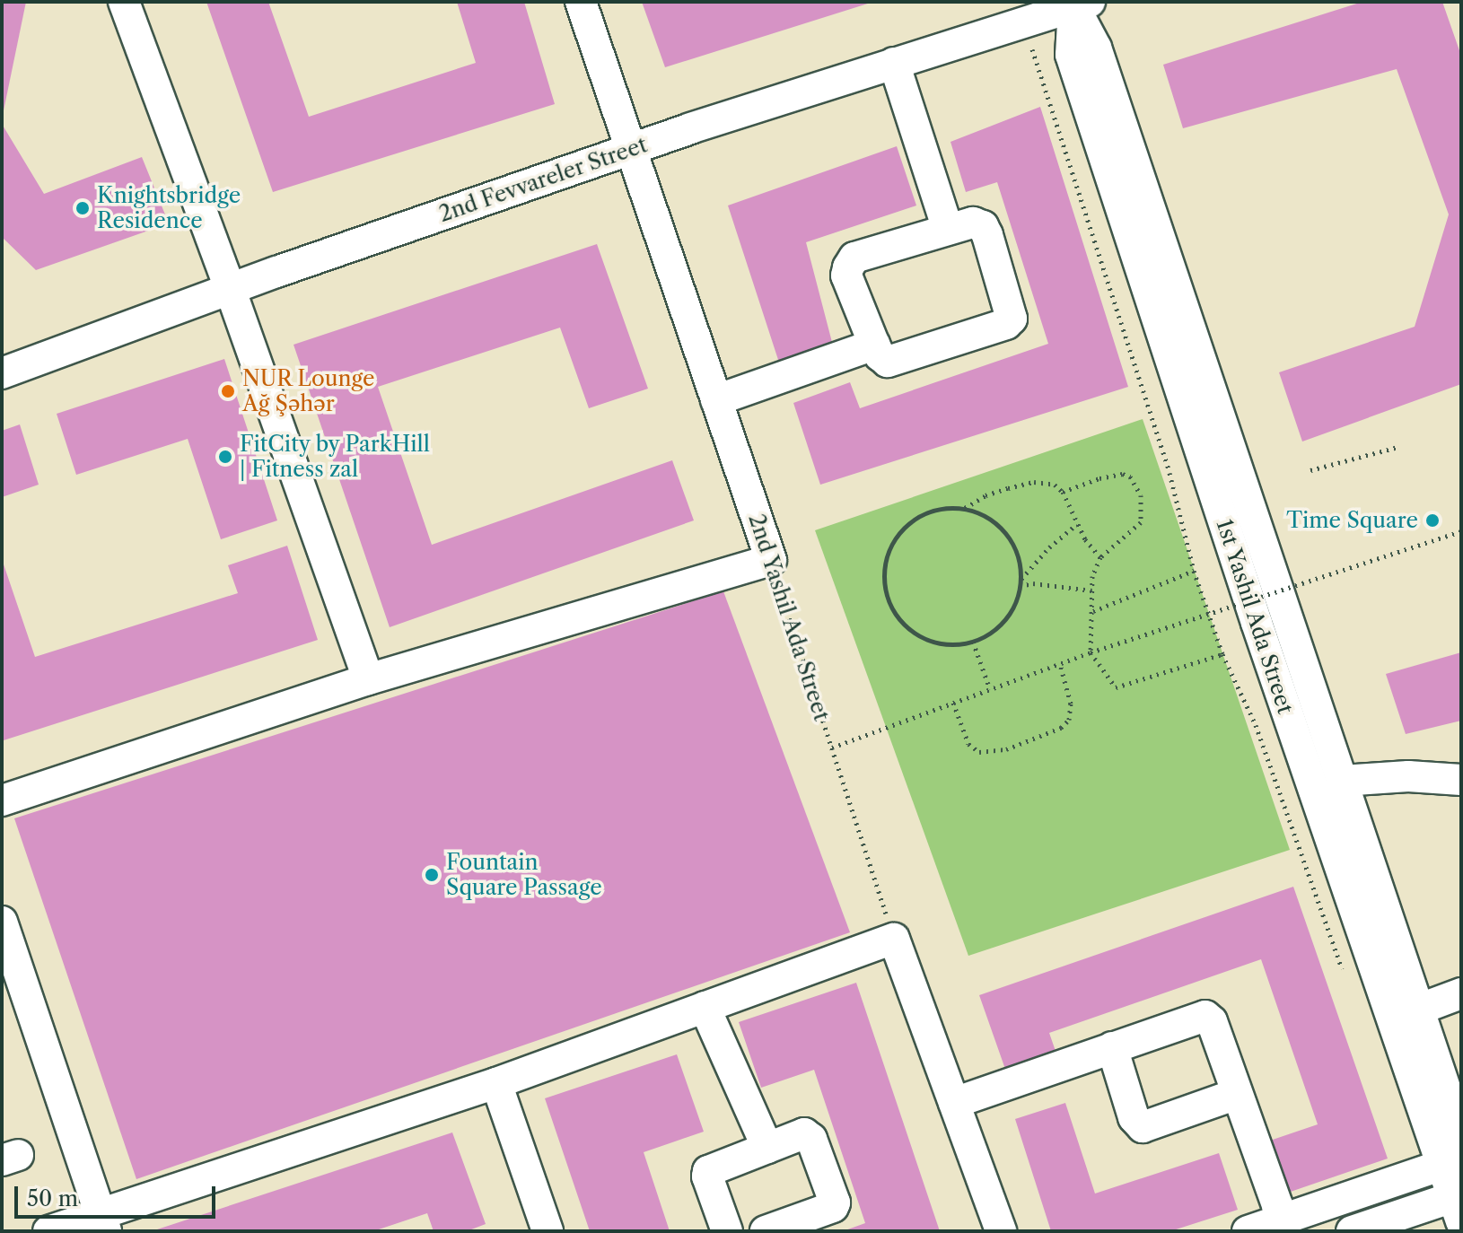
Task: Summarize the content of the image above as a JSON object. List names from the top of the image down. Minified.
{"streets":{"street":["2nd Fevvareler Street","1st Yashil Ada Street","2nd Yashil Ada Street"]},"crossings":[["2nd Fevvareler Street","1st Yashil Ada Street"],["2nd Fevvareler Street","2nd Yashil Ada Street"]],"places":["Knightsbridge Residence","NUR Lounge Ağ Şəhər","FitCity by ParkHill | Fitness zal","Time Square","Fountain Square Passage"],"scale_bar":"50 m"}
